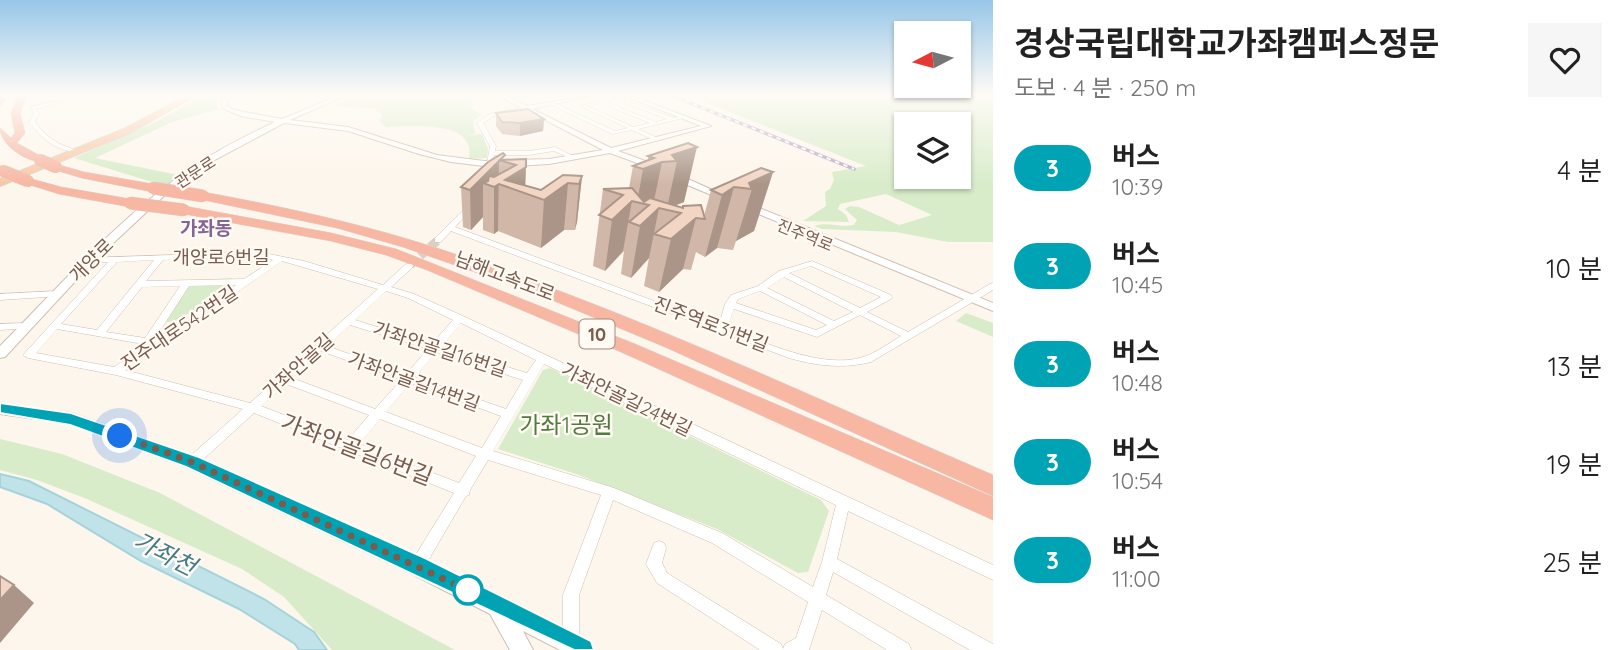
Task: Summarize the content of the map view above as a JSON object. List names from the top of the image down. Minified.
{"streets":{"highway":["남해고속도로","10"],"street":["관문로","진주역로","개양로6번길","개양로","진주역로31번길","진주대로542번길","가좌안골길16번길","가좌안골길","가좌안골길14번길","가좌안골길24번길","가좌안골길6번길"]},"crossings":[["관문로","개양로"],["관문로","남해고속도로"],["진주역로","진주역로31번길"],["개양로6번길","개양로"],["개양로6번길","진주대로542번길"],["개양로6번길","가좌안골길"],["개양로6번길","가좌안골길24번길"],["개양로","남해고속도로"],["진주대로542번길","가좌안골길6번길"],["가좌안골길16번길","가좌안골길"],["가좌안골길","가좌안골길14번길"],["가좌안골길","가좌안골길24번길"],["가좌안골길","가좌안골길6번길"]],"districts":["가좌동"],"water":["가좌천"],"parks":["가좌1공원"],"lines":["bus line 3"],"north":"left","page":{"heading":["경상국립대학교가좌캠퍼스정문","도보 · 4 분 · 250 m"],"list":[{"mark":"3","name":"버스","note":"10:39","value":"4 분"},{"mark":"3","name":"버스","note":"10:45","value":"10 분"},{"mark":"3","name":"버스","note":"10:48","value":"13 분"},{"mark":"3","name":"버스","note":"10:54","value":"19 분"},{"mark":"3","name":"버스","note":"11:00","value":"25 분"}]}}
